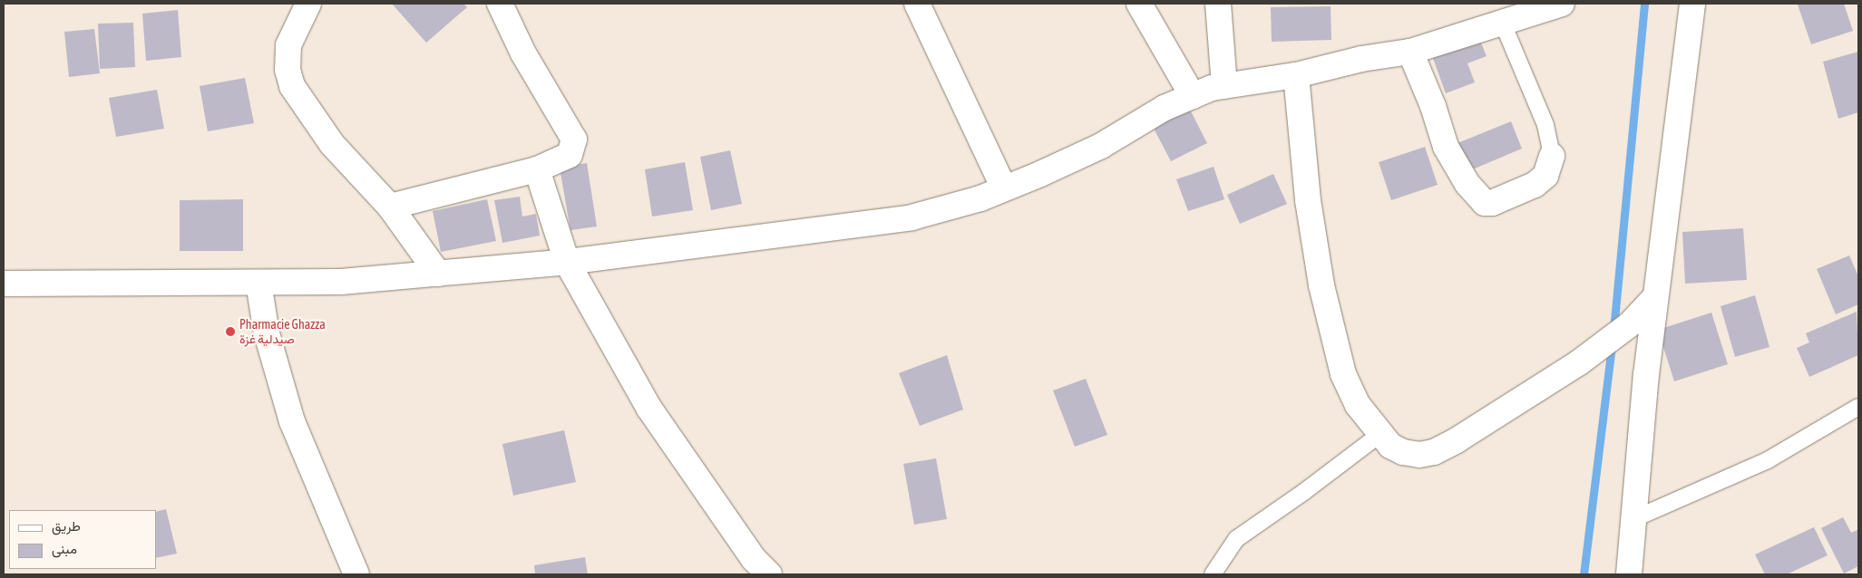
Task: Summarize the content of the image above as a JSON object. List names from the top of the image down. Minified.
{"places":["Pharmacie Ghazza صيدلية غزة"],"legend":["طريق","مبنى"]}
